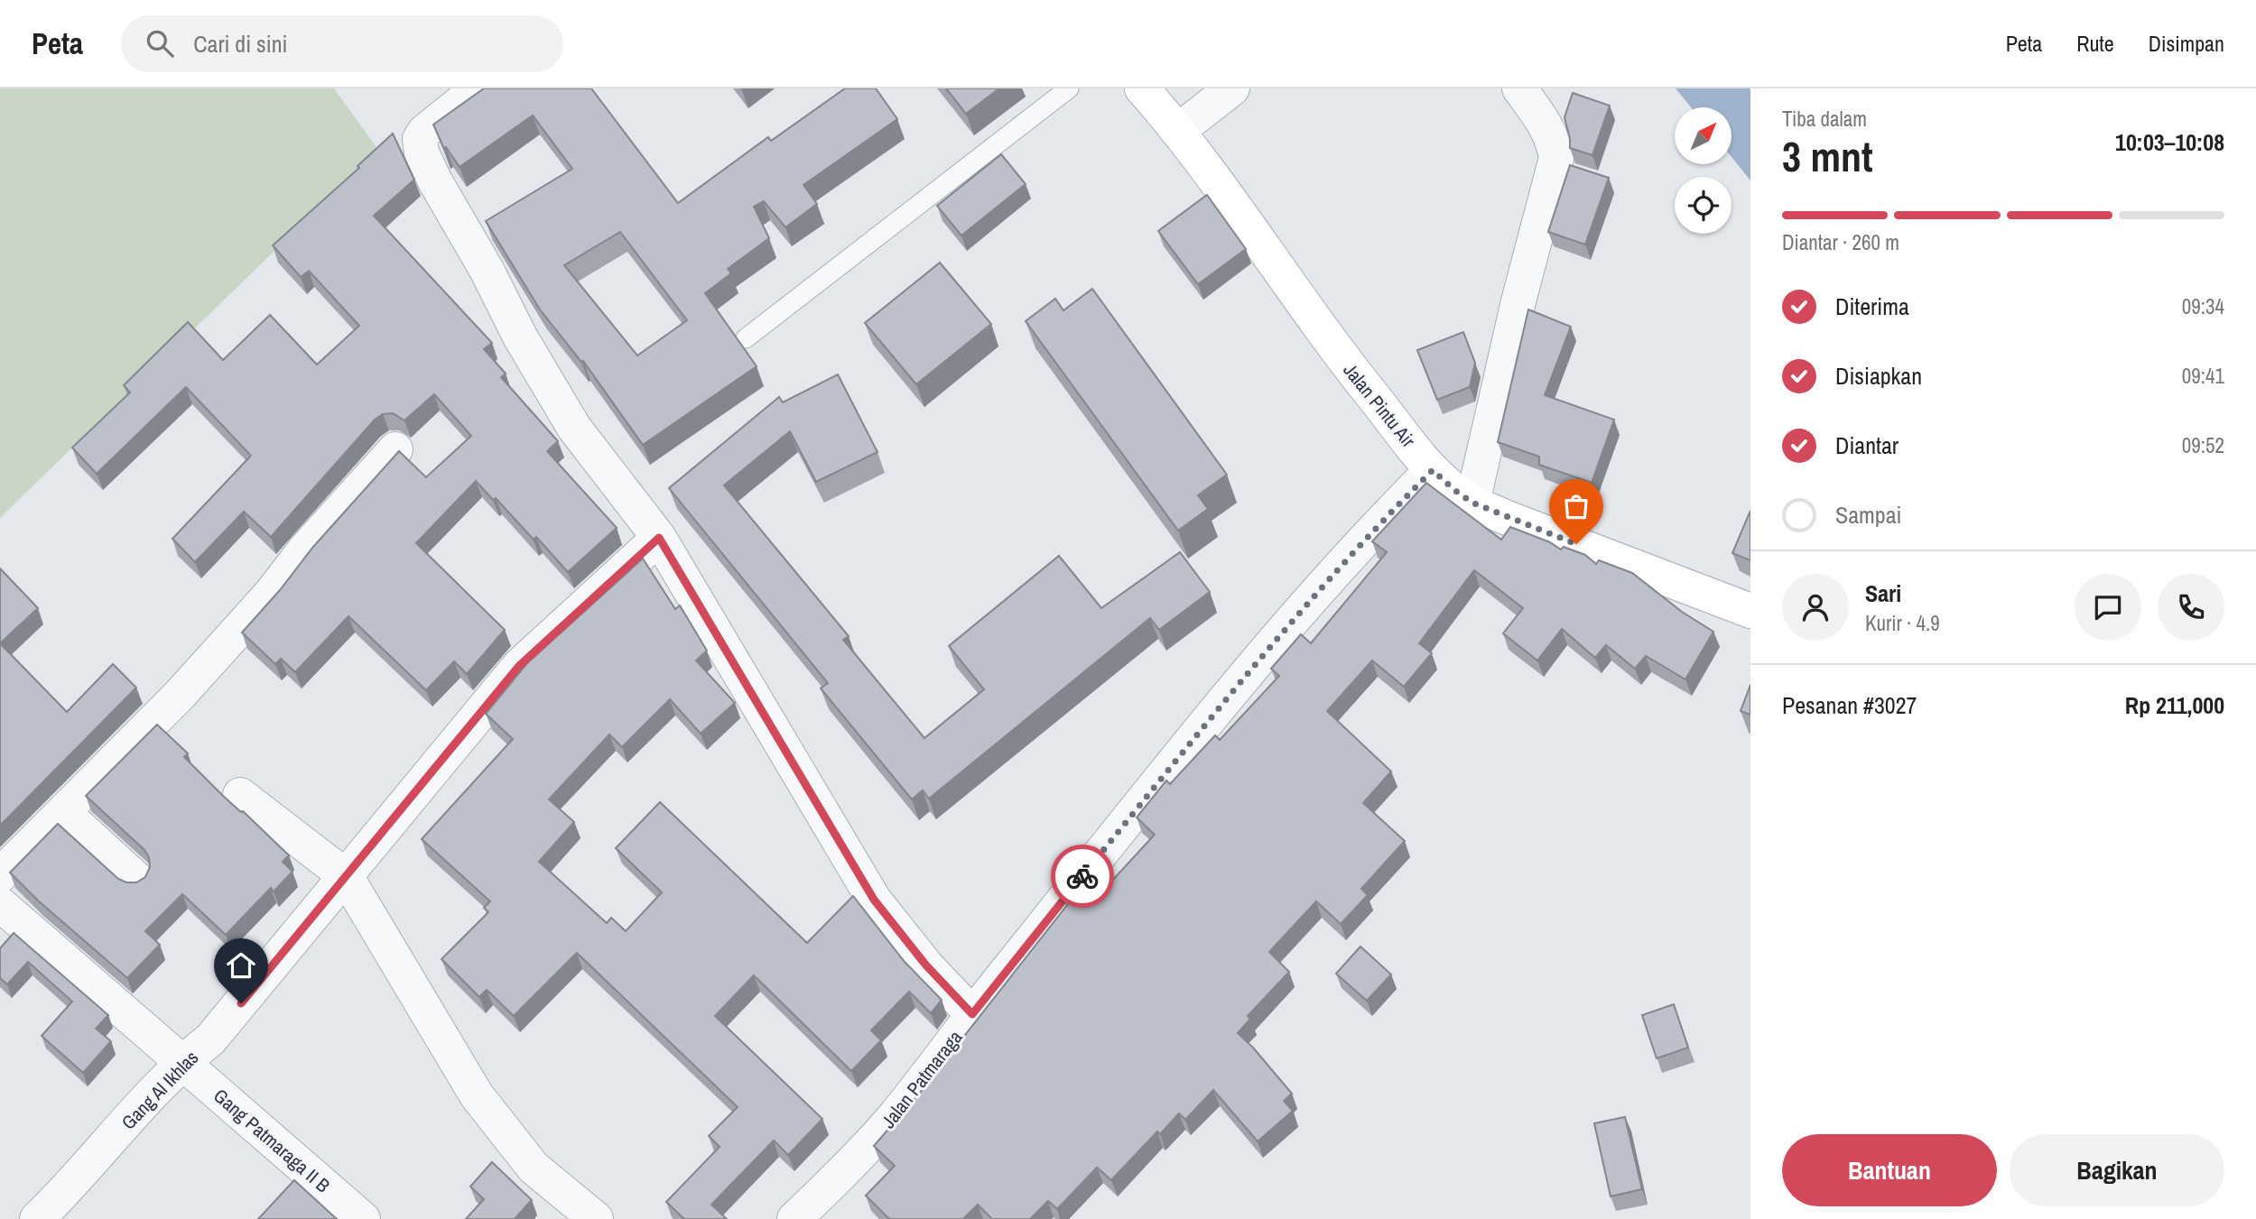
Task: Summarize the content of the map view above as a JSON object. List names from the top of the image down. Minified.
{"streets":{"street":["Jalan Pintu Air","Jalan Patmaraga","Gang Al Ikhlas","Gang Patmaraga II B"]},"crossings":[["Jalan Pintu Air","Jalan Patmaraga"],["Gang Al Ikhlas","Gang Patmaraga II B"]],"north":"top right","page":{"header":"Peta","search":"Cari di sini","nav":["Peta","Rute","Disimpan"],"heading":["3 mnt","Tiba dalam","10:03–10:08"],"panel":["Sari","Kurir · 4.9","Pesanan #3027","Rp 211,000"],"bar":"Diantar · 260 m","list":[["Diterima","09:34"],["Disiapkan","09:41"],["Diantar","09:52"],"Sampai"],"buttons":["Bantuan","Bagikan"]}}
